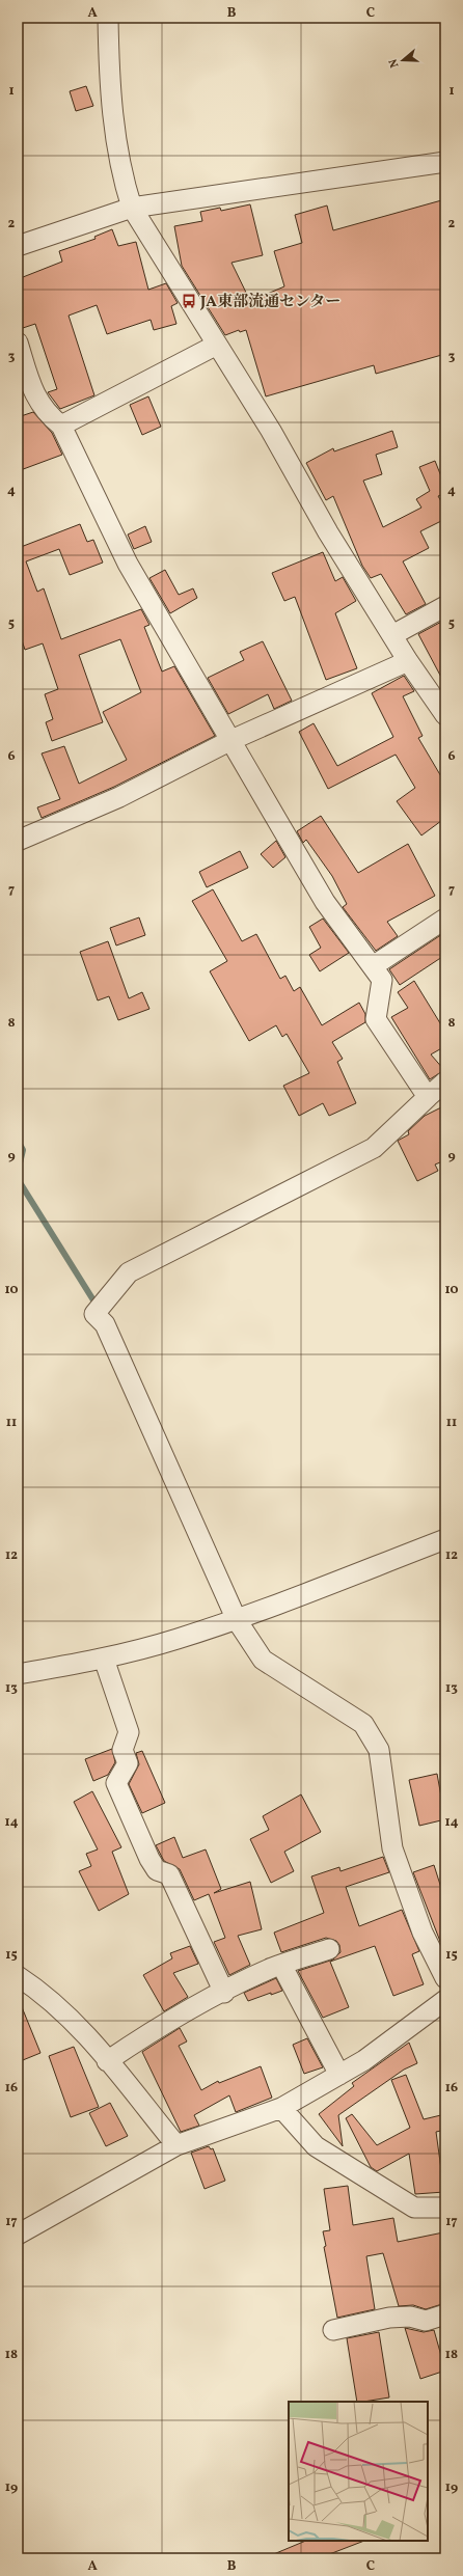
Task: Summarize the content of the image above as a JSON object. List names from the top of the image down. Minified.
{"places":{"bus stop":["JA東部流通センター"]},"north":"left","grid":{"columns":["A","B","C"],"rows":["1","2","3","4","5","6","7","8","9","10","11","12","13","14","15","16","17","18","19"]}}
